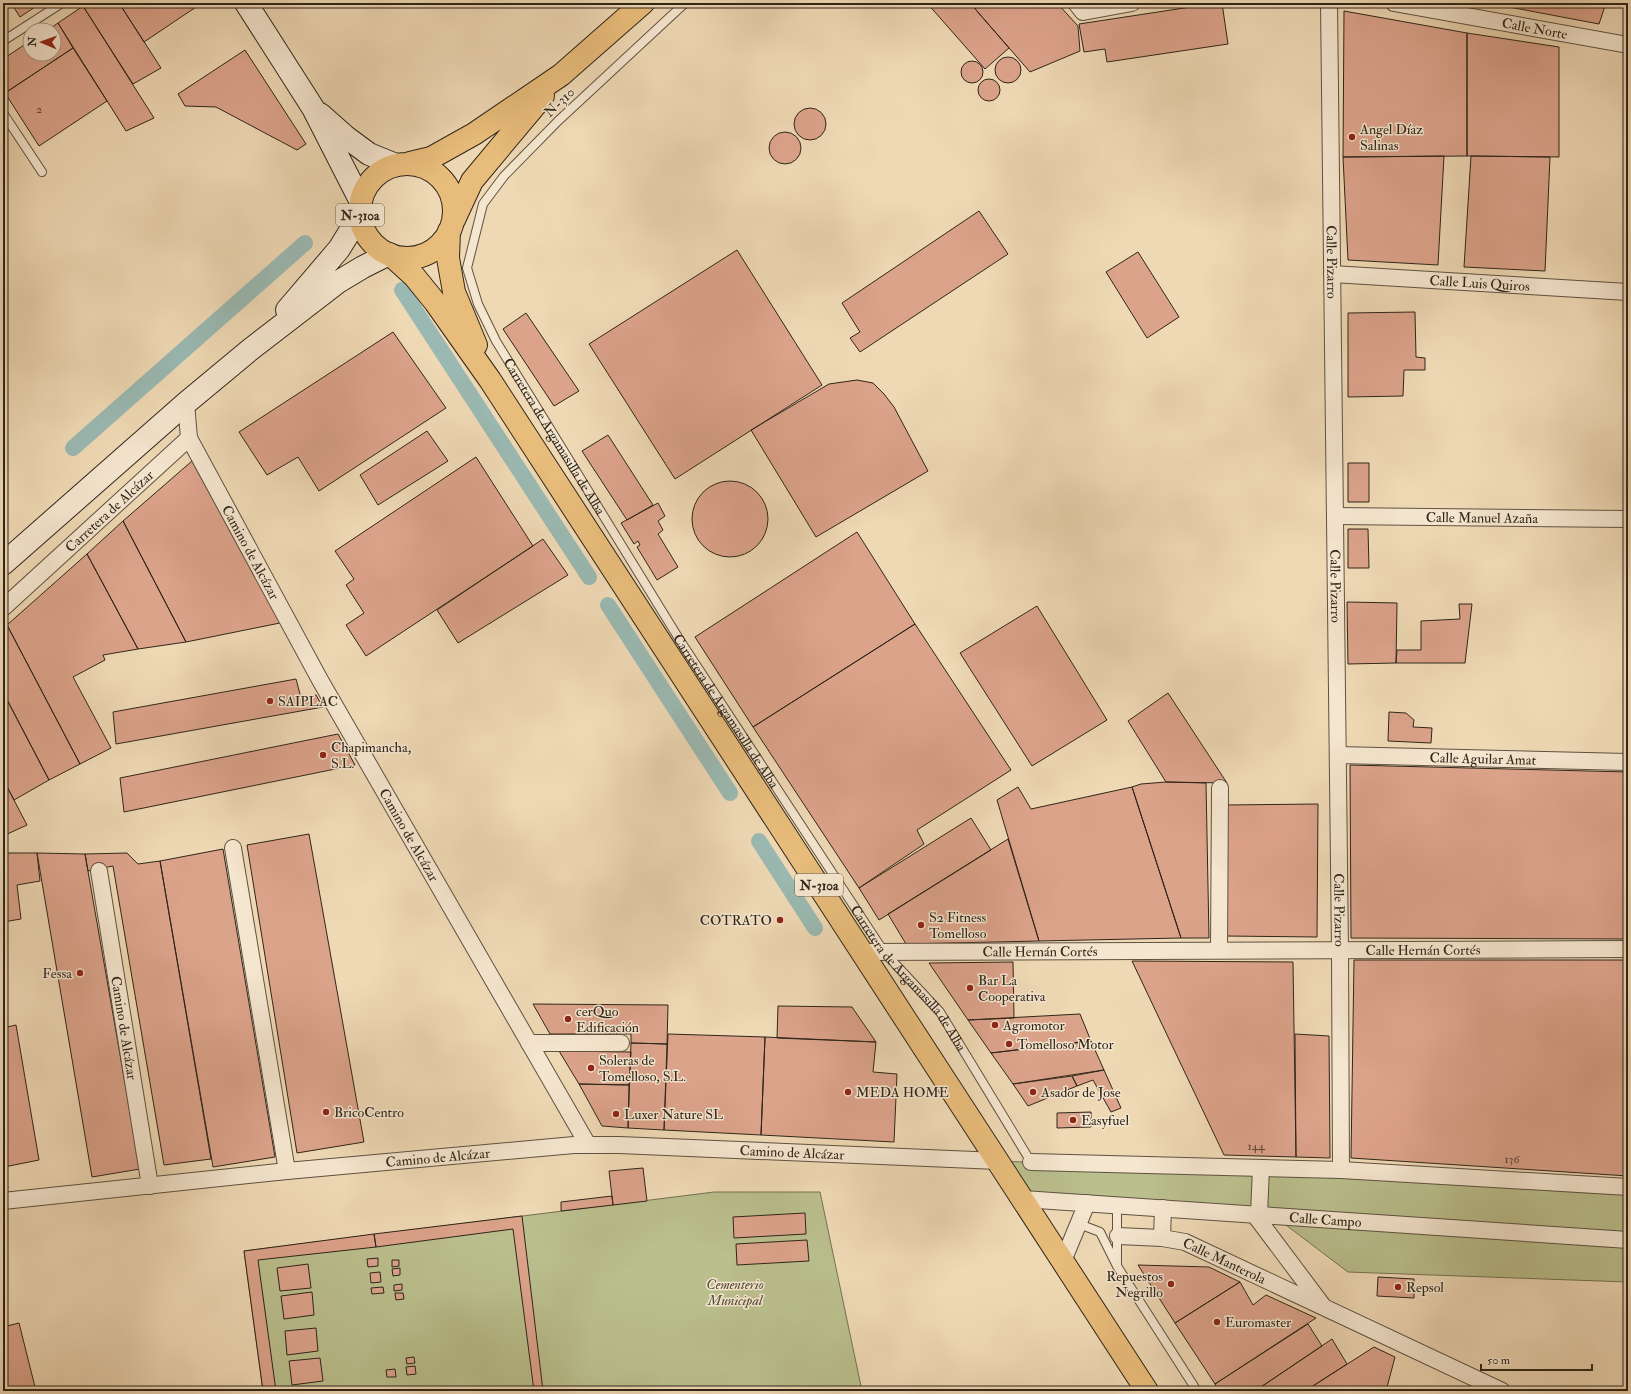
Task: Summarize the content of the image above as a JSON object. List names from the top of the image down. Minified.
{"streets":{"highway":["N-310a","Carretera de Argamasilla de Alba"],"street":["Calle Norte","Calle Pizarro","Calle Luis Quiros","Carretera de Alcázar","Calle Manuel Azaña","Camino de Alcázar","Calle Aguilar Amat","Calle Hernán Cortés","Calle Campo","Calle Manterola"],"lane":["N-310"]},"crossings":[["N-310","Carretera de Argamasilla de Alba"],["N-310a","Carretera de Argamasilla de Alba"],["Calle Pizarro","Calle Luis Quiros"],["Calle Pizarro","Calle Manuel Azaña"],["Calle Pizarro","Calle Aguilar Amat"],["Calle Pizarro","Calle Hernán Cortés"],["Carretera de Argamasilla de Alba","Camino de Alcázar"],["Carretera de Argamasilla de Alba","Calle Hernán Cortés"],["Carretera de Argamasilla de Alba","Calle Campo"],["Carretera de Alcázar","Camino de Alcázar"],["Calle Campo","Calle Manterola"]],"parks":["Cementerio Municipal"],"places":["Angel Díaz Salinas","SAIPLAC","Chapimancha, S.L.","COTRATO","S2 Fitness Tomelloso","Fessa","Bar La Cooperativa","cerQuo Edificación","Agromotor","Tomelloso Motor","Soleras de Tomelloso, S.L.","MEDA HOME","Asador de Jose","BricoCentro","Luxer Nature SL","Easyfuel","Repuestos Negrillo","Repsol","Euromaster"],"house_numbers":["2","144","136"],"scale_bar":"50 m","north":"left"}
